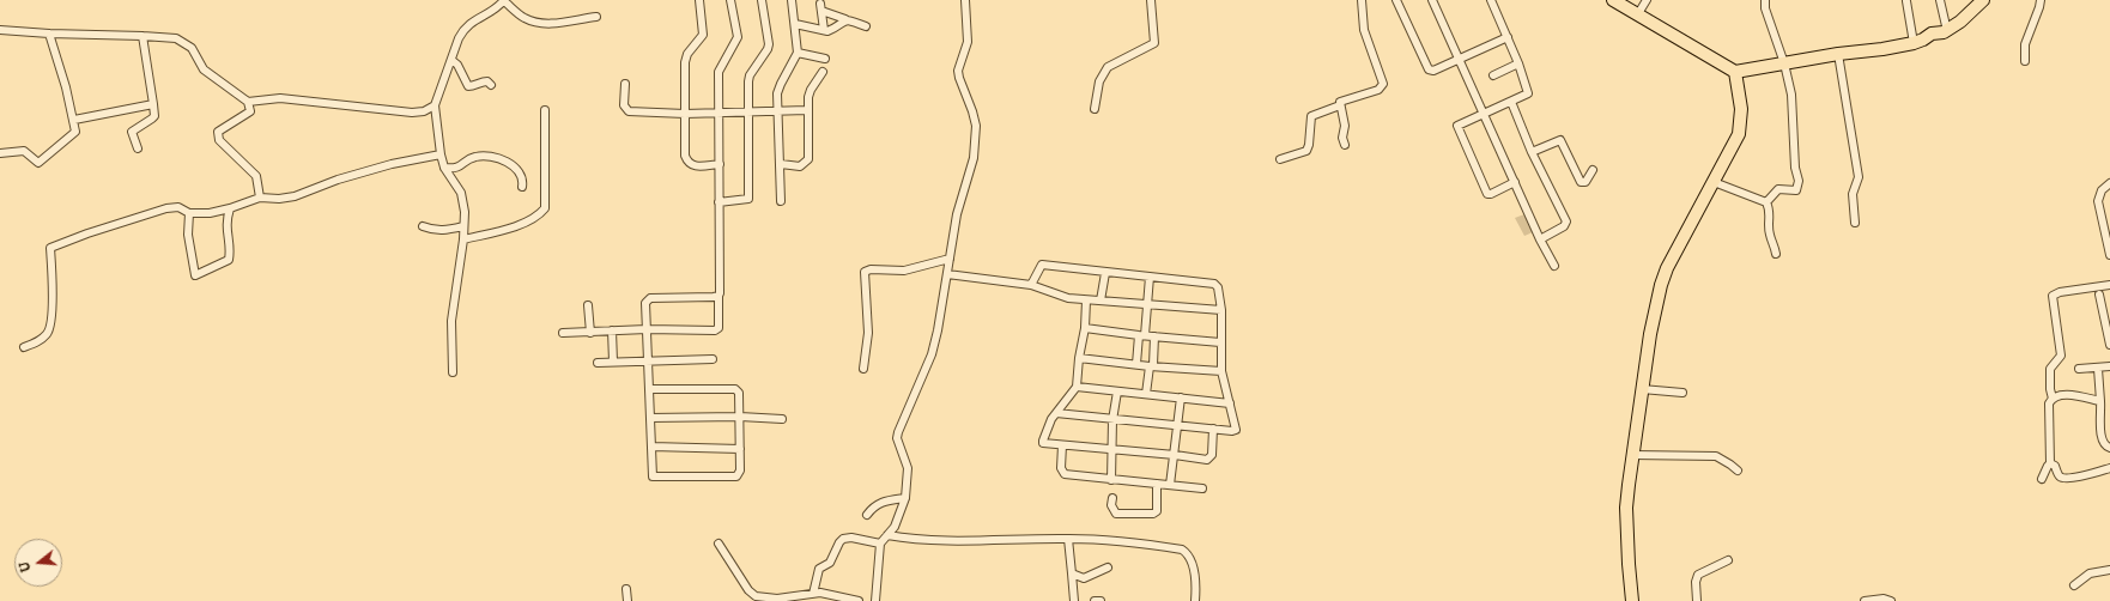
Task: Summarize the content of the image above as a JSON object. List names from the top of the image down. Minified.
{"north":"left"}
